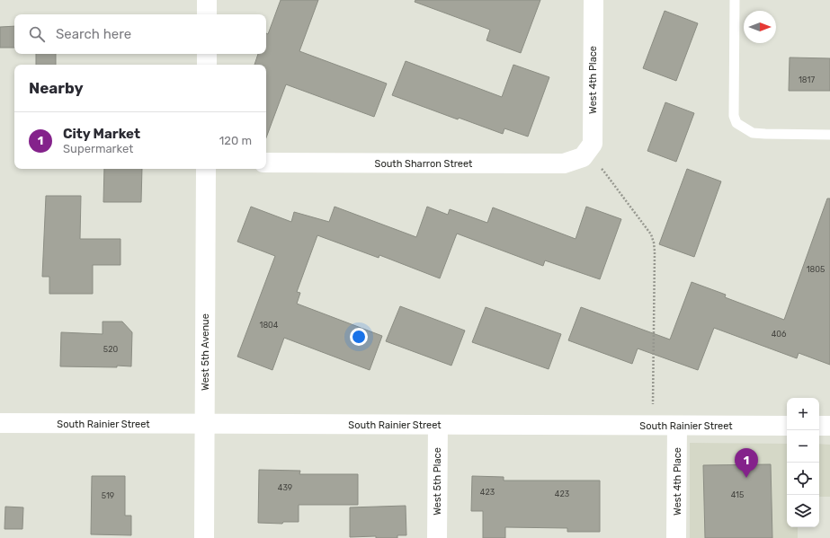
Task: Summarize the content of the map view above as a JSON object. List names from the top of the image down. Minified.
{"streets":{"street":["West 4th Place","South Sharron Street","West 5th Avenue","South Rainier Street","West 5th Place"]},"crossings":[["West 4th Place","South Sharron Street"],["West 4th Place","South Rainier Street"],["West 5th Avenue","South Rainier Street"],["South Rainier Street","West 5th Place"]],"house_numbers":["1817","1805","1804","406","520","439","423","423","415","519"],"north":"right","page":{"search":"Search here","heading":"Nearby","list":[{"mark":"1","name":"City Market","note":"Supermarket","value":"120 m"}],"map_buttons":["+","−"],"pins":"1"}}
